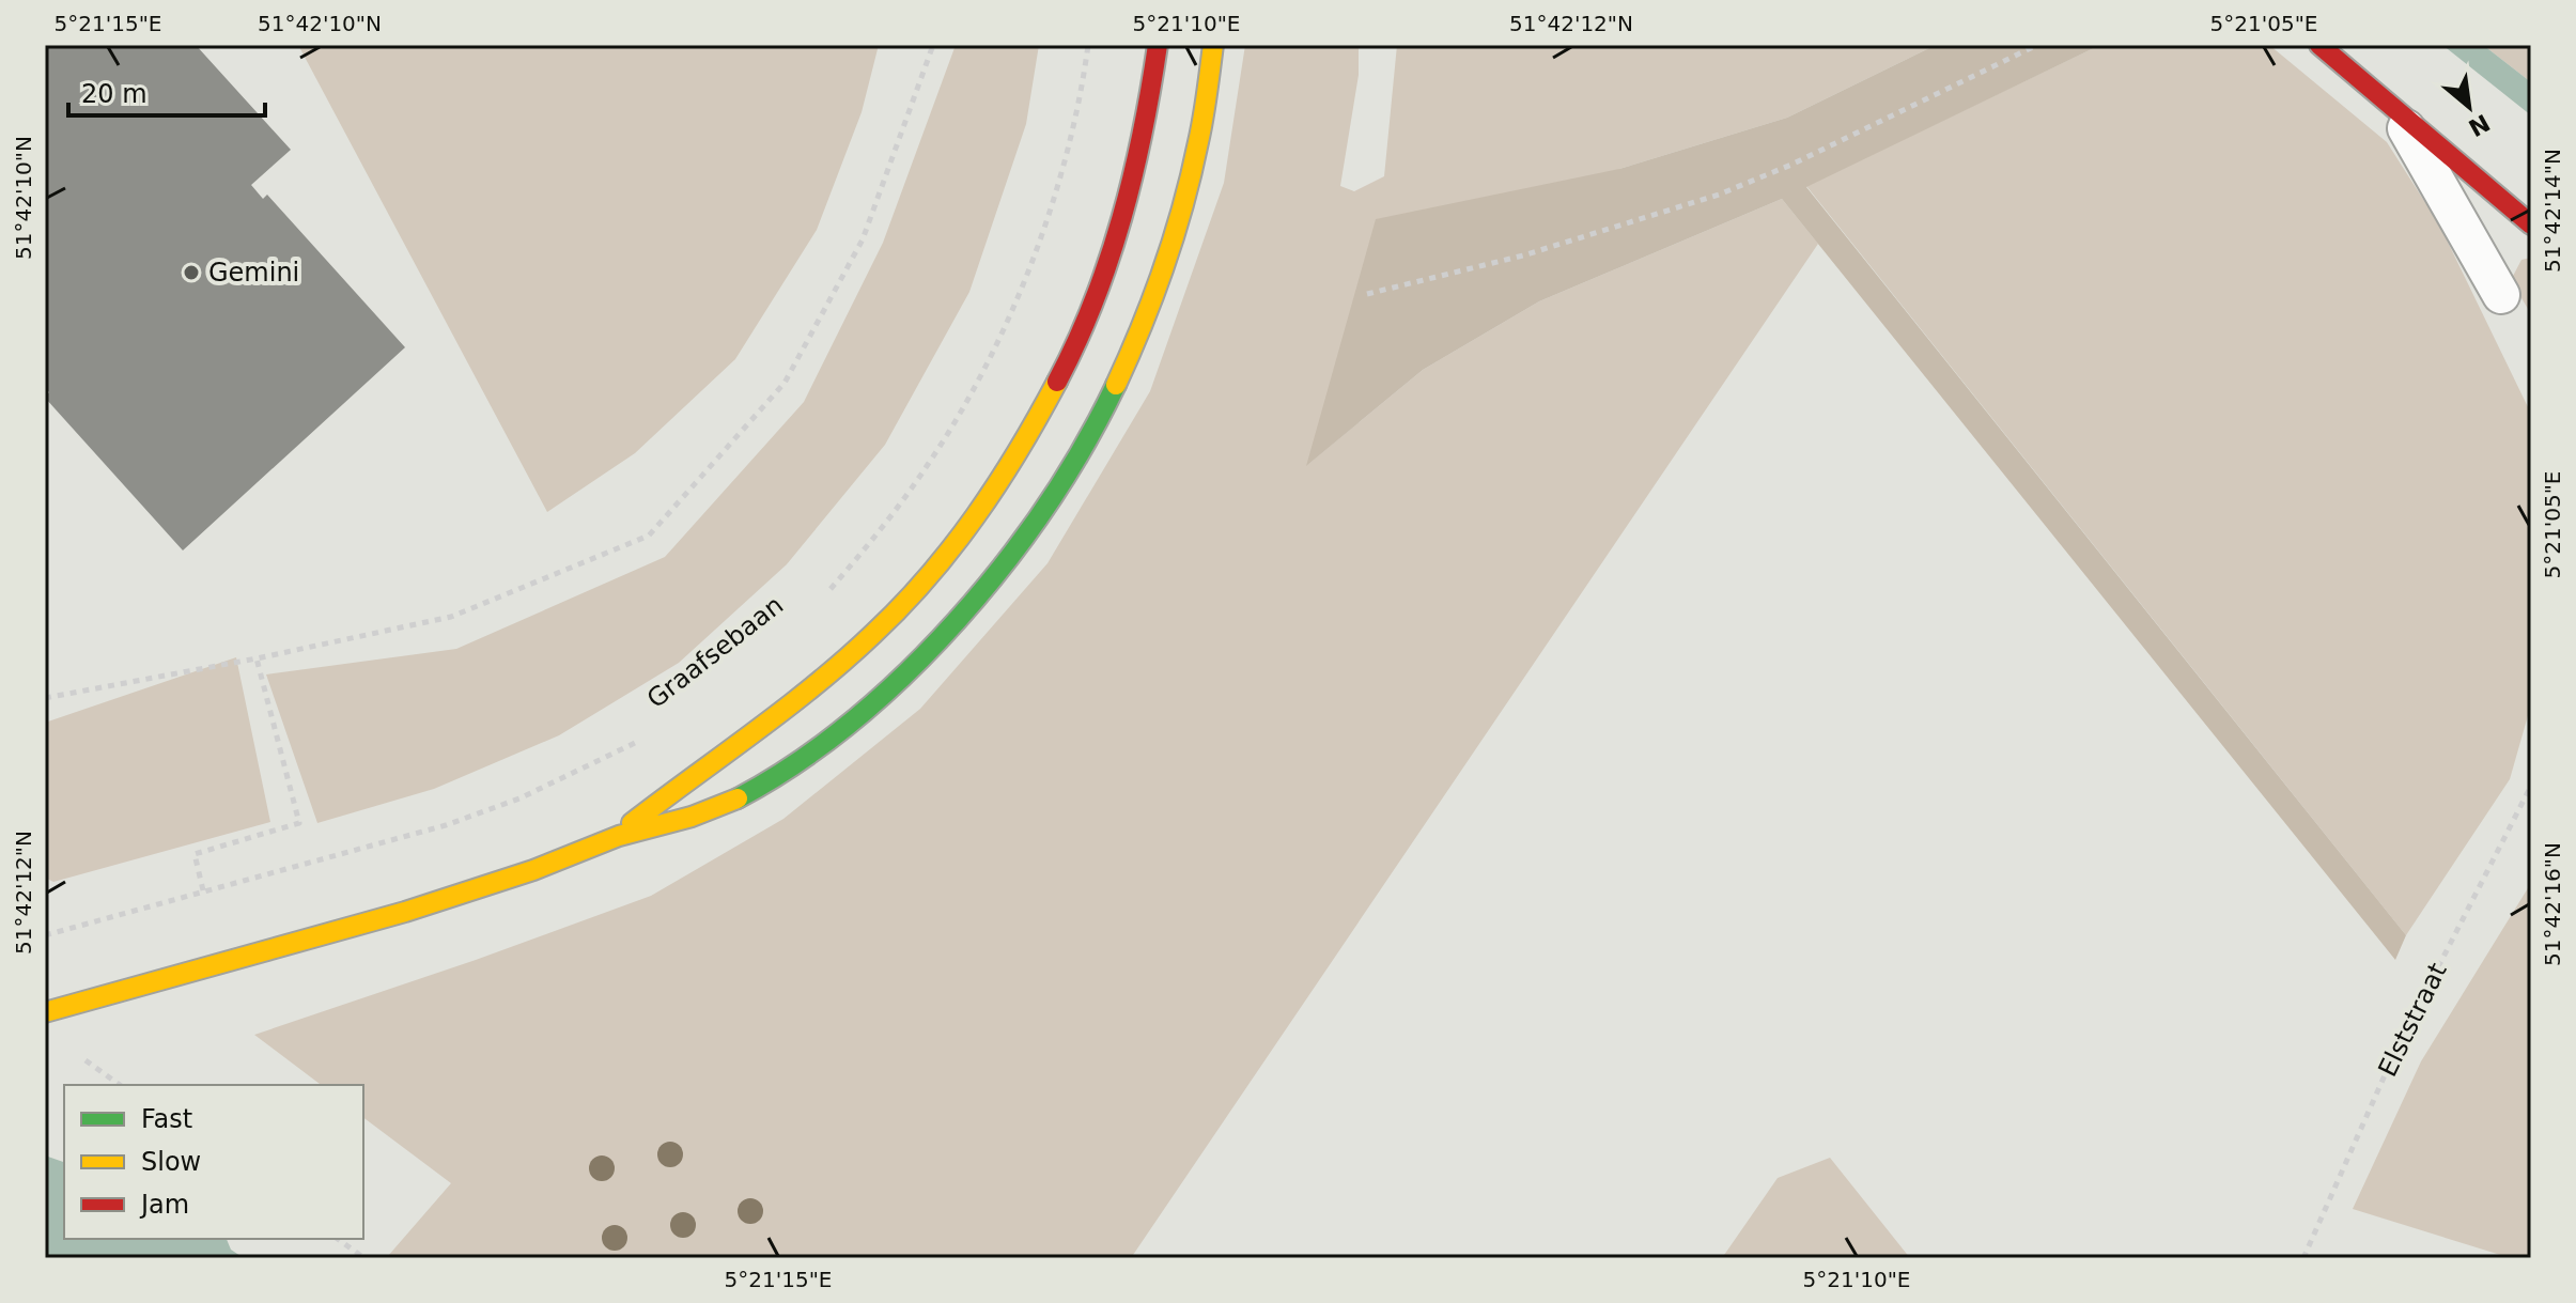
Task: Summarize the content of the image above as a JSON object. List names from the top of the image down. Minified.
{"streets":{"path":["Graafsebaan","Elststraat"]},"places":["Gemini"],"legend":["Fast","Slow","Jam"],"scale_bar":"20 m","north":"bottom right","coordinates":["5°21'15\"E","51°42'10\"N","5°21'10\"E","51°42'12\"N","5°21'05\"E","51°42'14\"N","51°42'16\"N"]}
